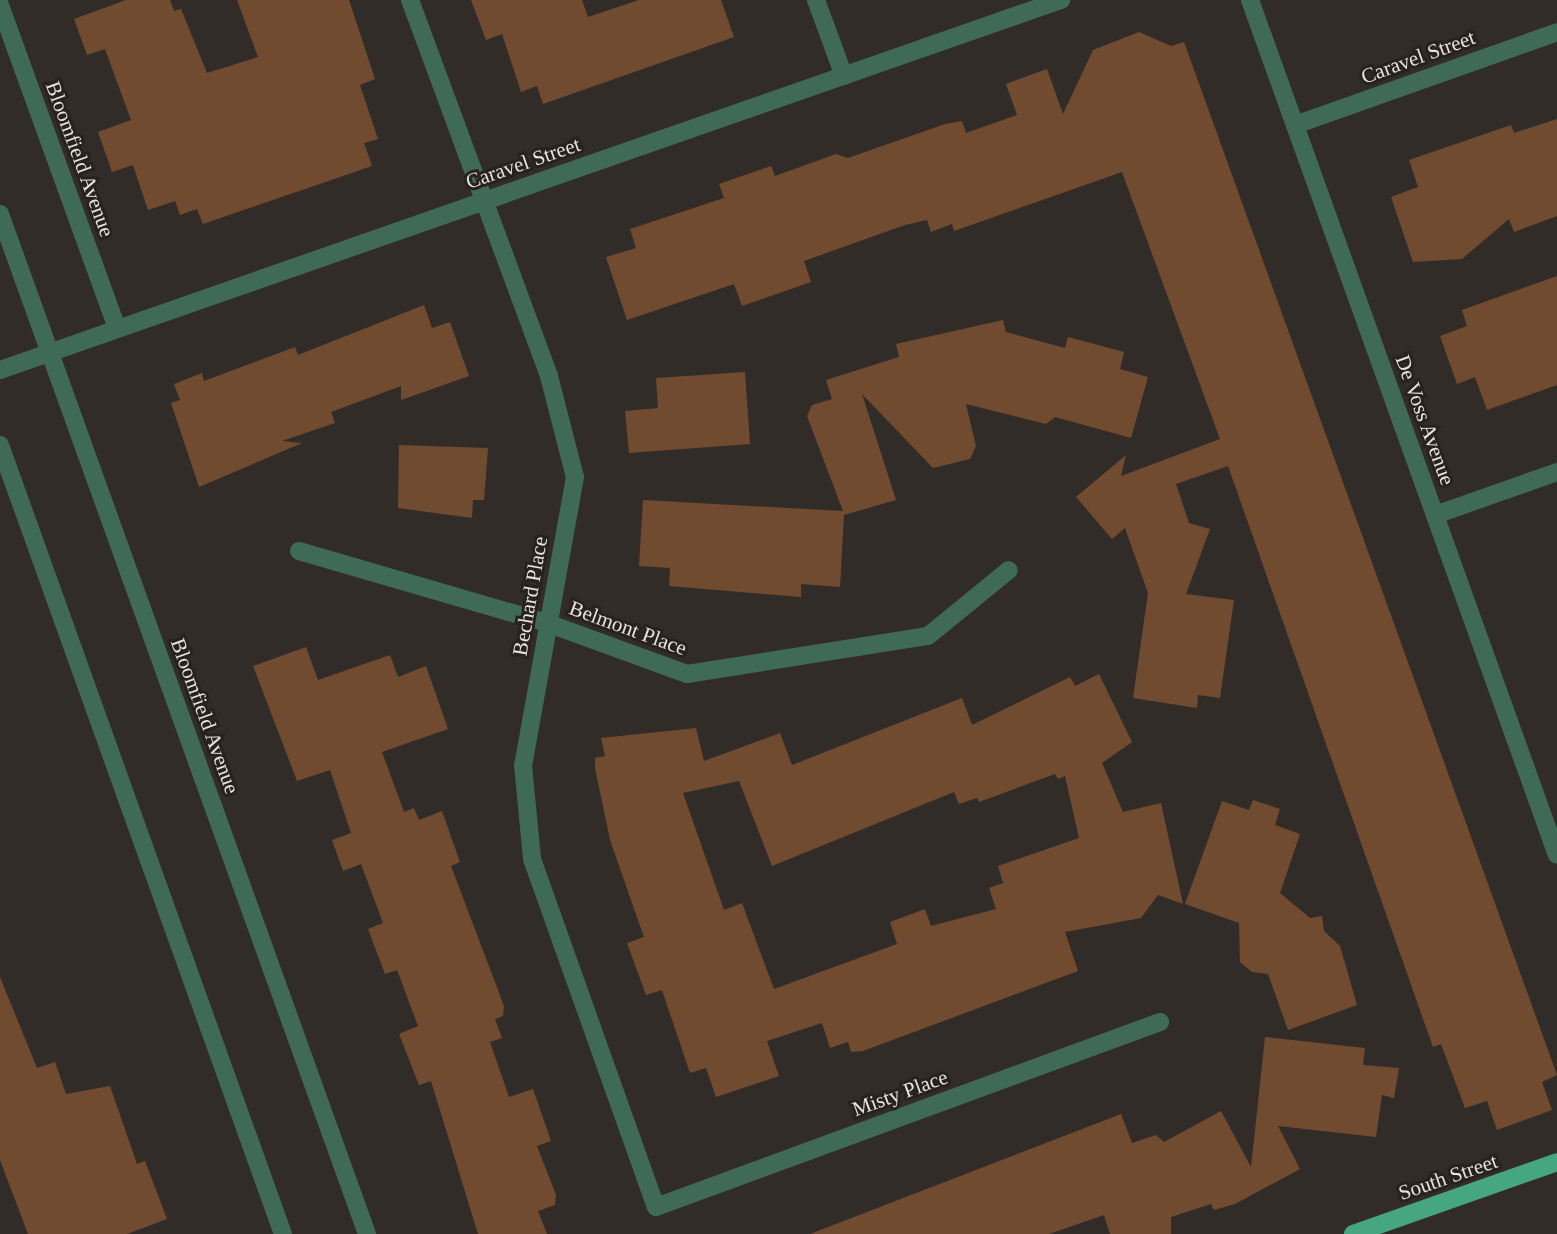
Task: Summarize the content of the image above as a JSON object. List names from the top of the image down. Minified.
{"streets":{"main road":["South Street"],"street":["Caravel Street","Bloomfield Avenue","De Voss Avenue","Bechard Place","Belmont Place","Misty Place"]},"crossings":[["Caravel Street","Bloomfield Avenue"],["Caravel Street","De Voss Avenue"],["Caravel Street","Bechard Place"],["Bechard Place","Belmont Place"],["Bechard Place","Misty Place"]]}
